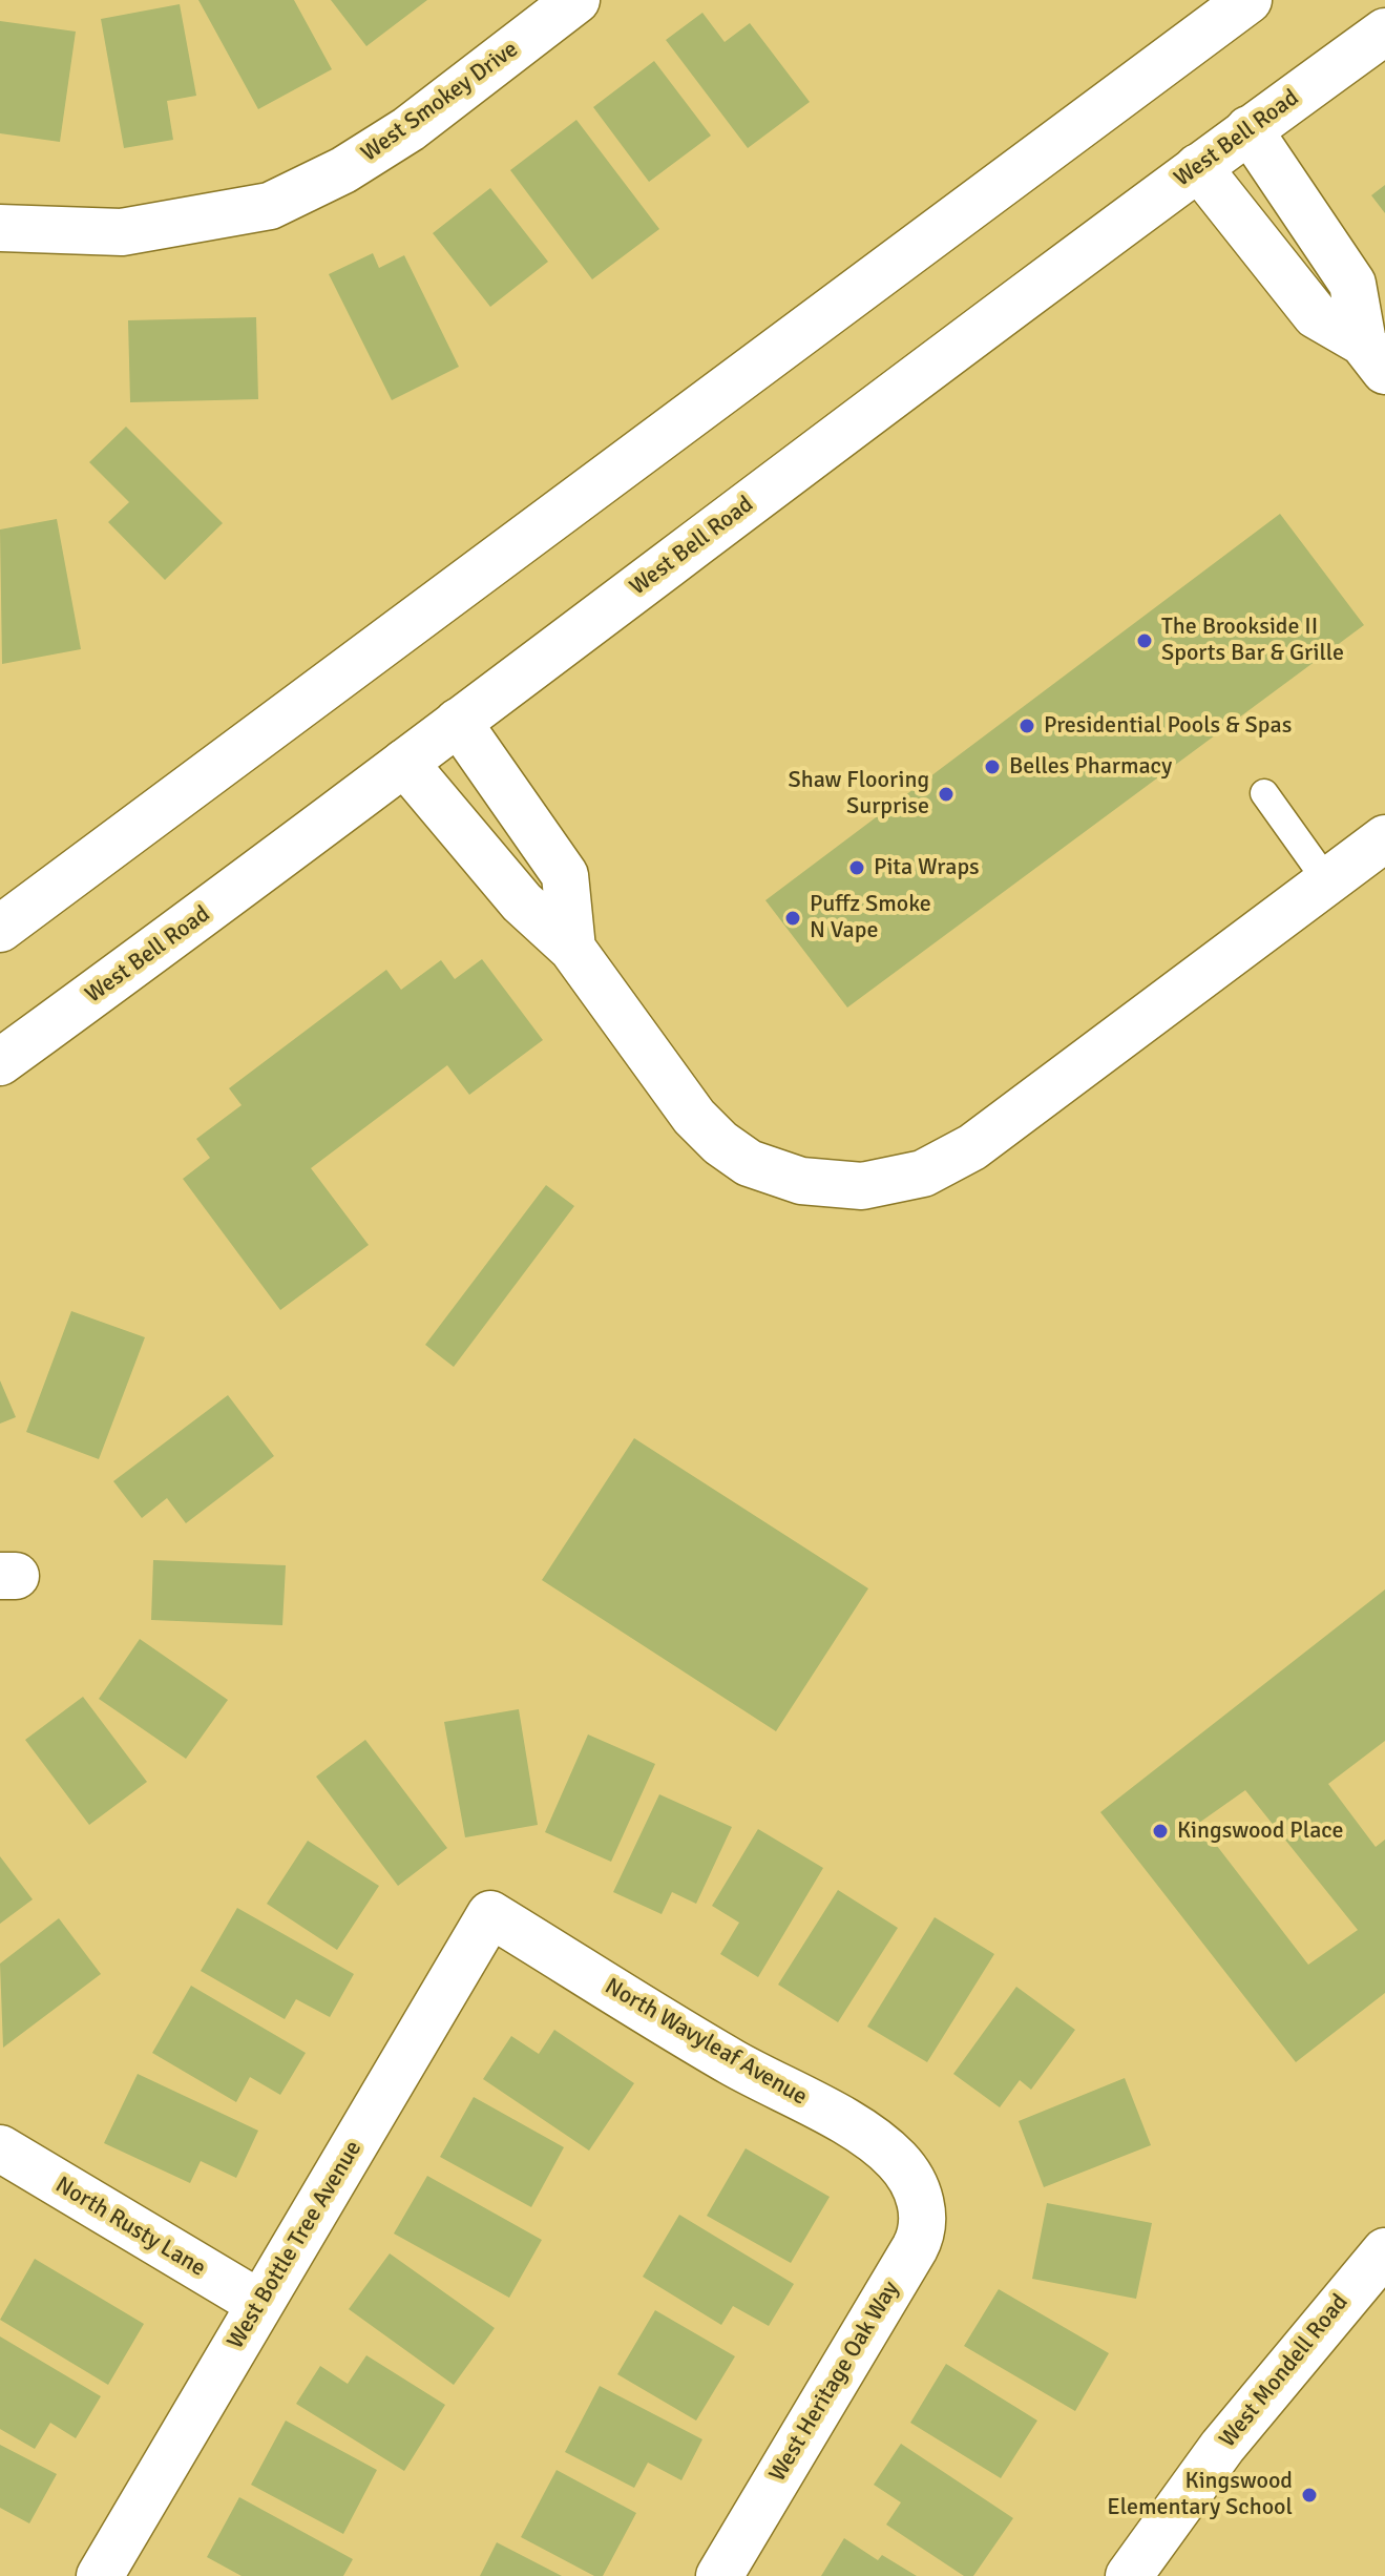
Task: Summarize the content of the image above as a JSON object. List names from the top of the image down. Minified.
{"streets":{"street":["West Smokey Drive","West Bell Road","North Wavyleaf Avenue","North Rusty Lane","West Bottle Tree Avenue","West Mondell Road","West Heritage Oak Way"]},"crossings":[["North Wavyleaf Avenue","West Bottle Tree Avenue"],["North Wavyleaf Avenue","West Heritage Oak Way"],["North Rusty Lane","West Bottle Tree Avenue"]],"places":["The Brookside II Sports Bar & Grille","Presidential Pools & Spas","Belles Pharmacy","Shaw Flooring Surprise","Pita Wraps","Puffz Smoke N Vape","Kingswood Place","Kingswood Elementary School"]}
